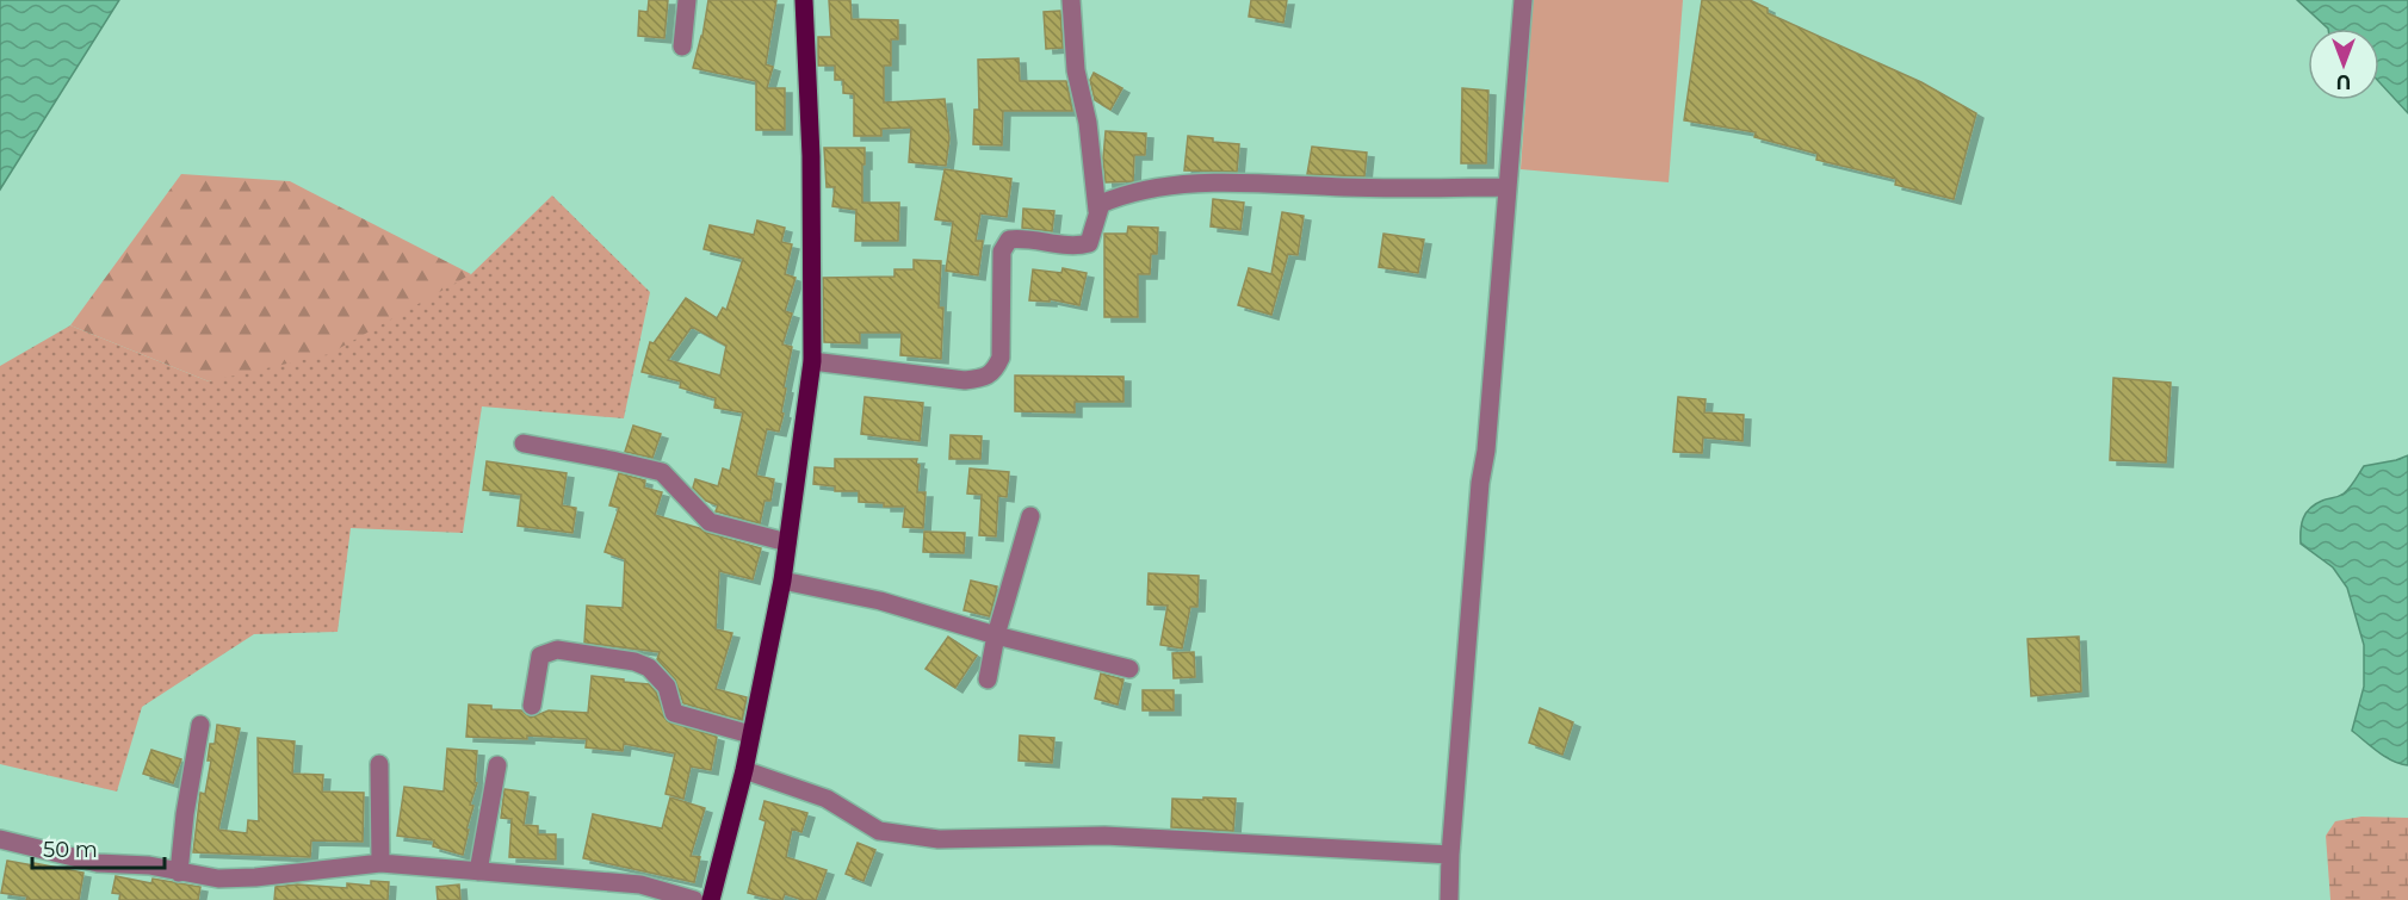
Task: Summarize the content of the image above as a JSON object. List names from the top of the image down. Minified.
{"scale_bar":"50 m","north":"bottom"}
